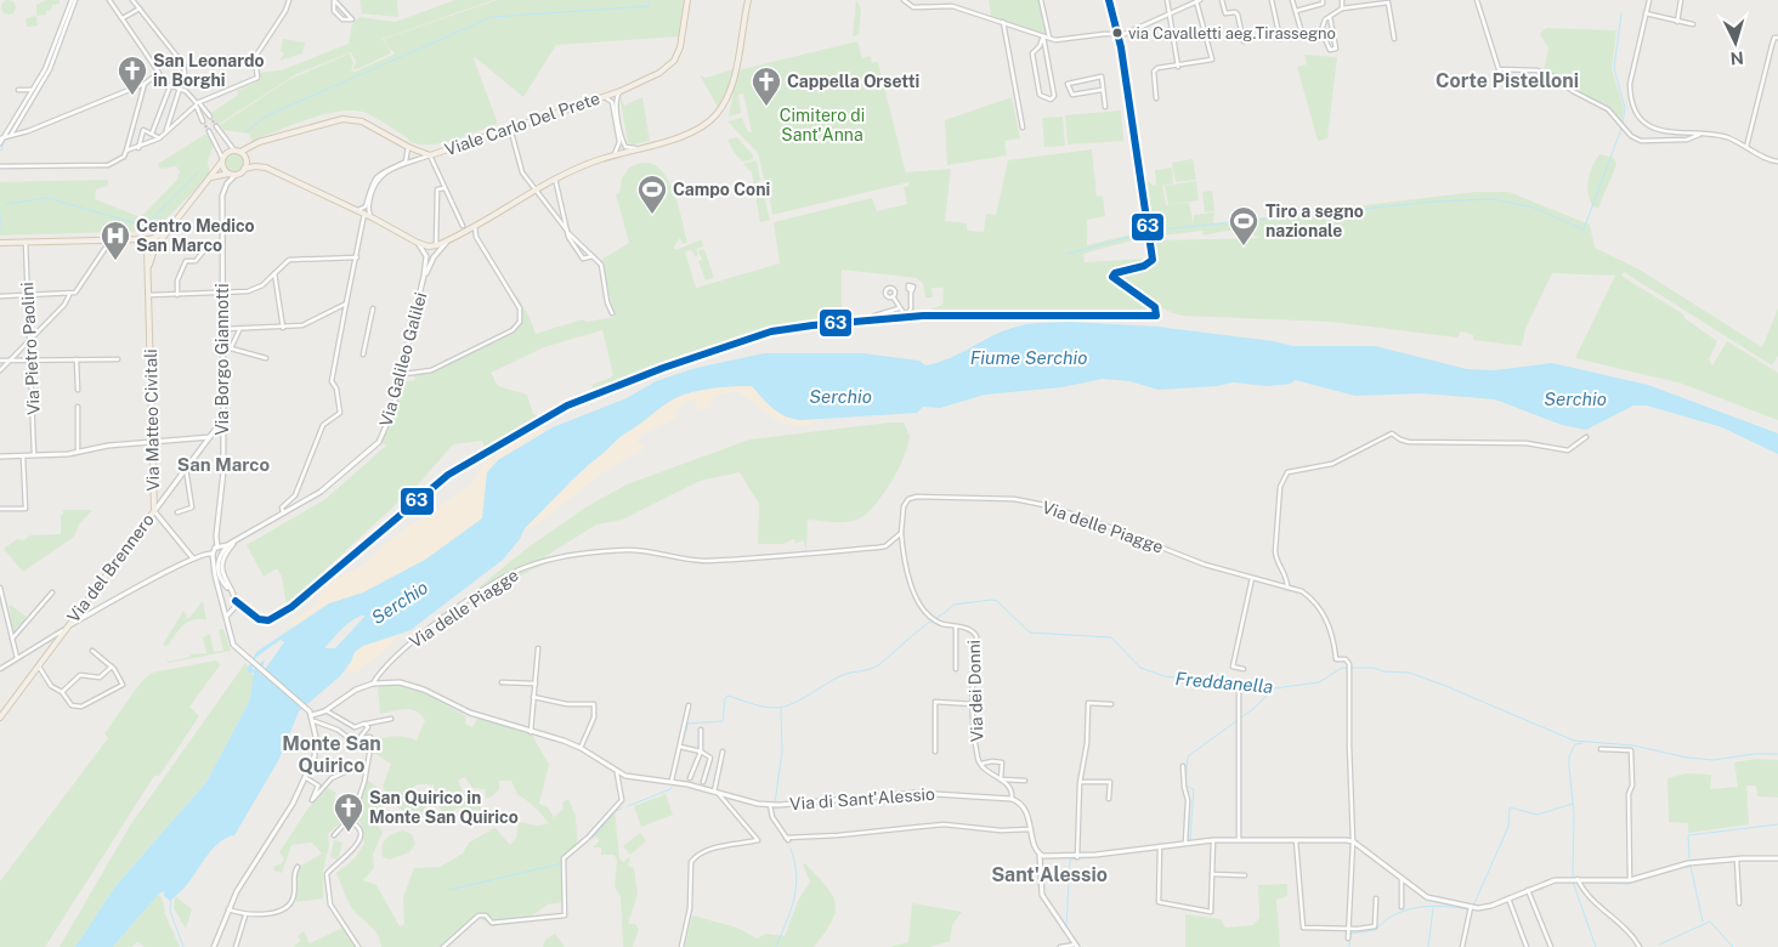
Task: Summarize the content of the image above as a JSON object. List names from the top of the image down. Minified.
{"streets":{"main road":["Viale Carlo Del Prete","Via Matteo Civitali","Via del Brennero"],"street":["Via Pietro Paolini","Via Borgo Giannotti","Via Galileo Galilei","Via delle Piagge","Via dei Donni","Via di Sant'Alessio"]},"crossings":[["Viale Carlo Del Prete","Via Borgo Giannotti"],["Viale Carlo Del Prete","Via Matteo Civitali"],["Via Borgo Giannotti","Via Galileo Galilei"],["Via Borgo Giannotti","Via Matteo Civitali"],["Via Borgo Giannotti","Via del Brennero"],["Via Matteo Civitali","Via del Brennero"],["Via delle Piagge","Via dei Donni"],["Via delle Piagge","Via di Sant'Alessio"],["Via dei Donni","Via di Sant'Alessio"]],"districts":["Corte Pistelloni","San Marco","Monte San Quirico","Sant'Alessio"],"water":["Fiume Serchio","Serchio","Freddanella"],"parks":["Cimitero di Sant'Anna"],"places":{"other":["via Cavalletti aeg.Tirassegno"],"church":["San Leonardo in Borghi","Cappella Orsetti","San Quirico in Monte San Quirico"],"sports":["Campo Coni","Tiro a segno nazionale"],"hospital":["Centro Medico San Marco"]},"lines":["transit line 63"],"north":"bottom"}
